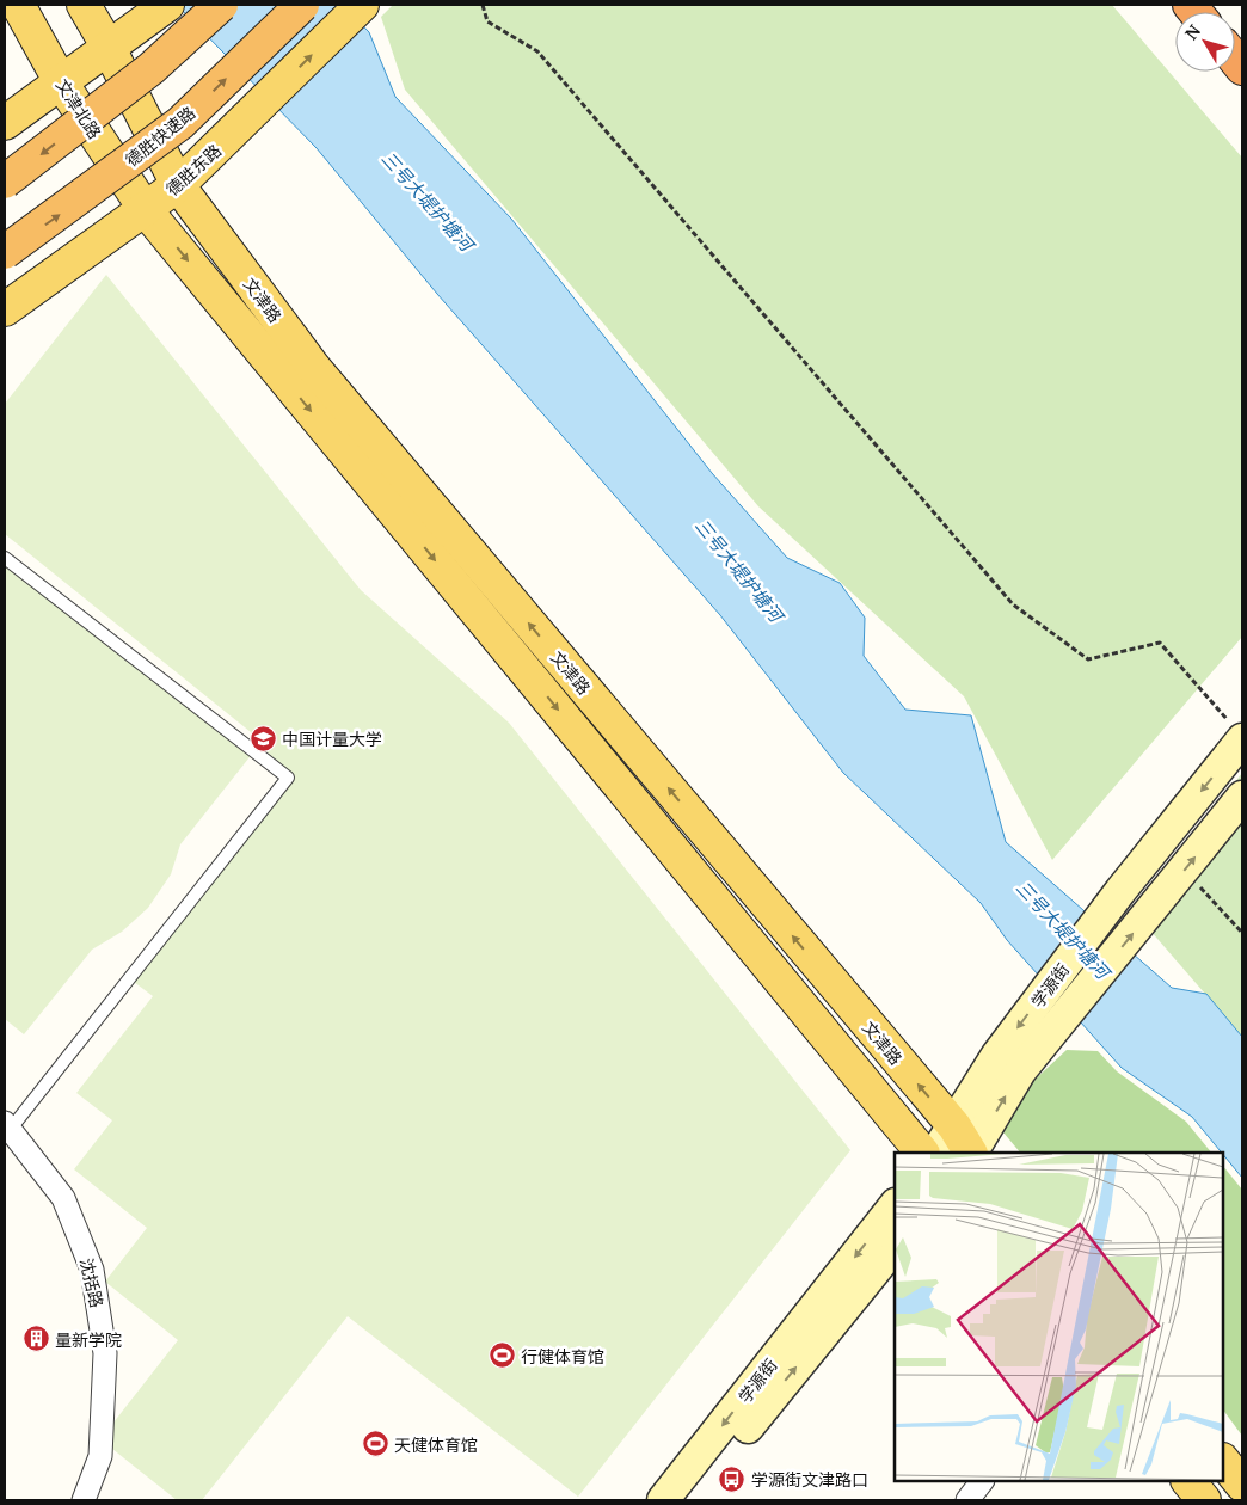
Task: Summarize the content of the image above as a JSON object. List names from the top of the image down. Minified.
{"streets":{"highway":["德胜快速路"],"main road":["文津北路","德胜东路","文津路","学源街"],"street":["沈括路"]},"crossings":[["文津北路","德胜东路"],["文津北路","文津路"],["德胜东路","文津路"],["文津路","学源街"]],"water":["三号大堤护塘河"],"places":{"school or university":["中国计量大学"],"building":["量新学院"],"sports":["行健体育馆","天健体育馆"],"bus stop":["学源街文津路口"]},"north":"top left"}
